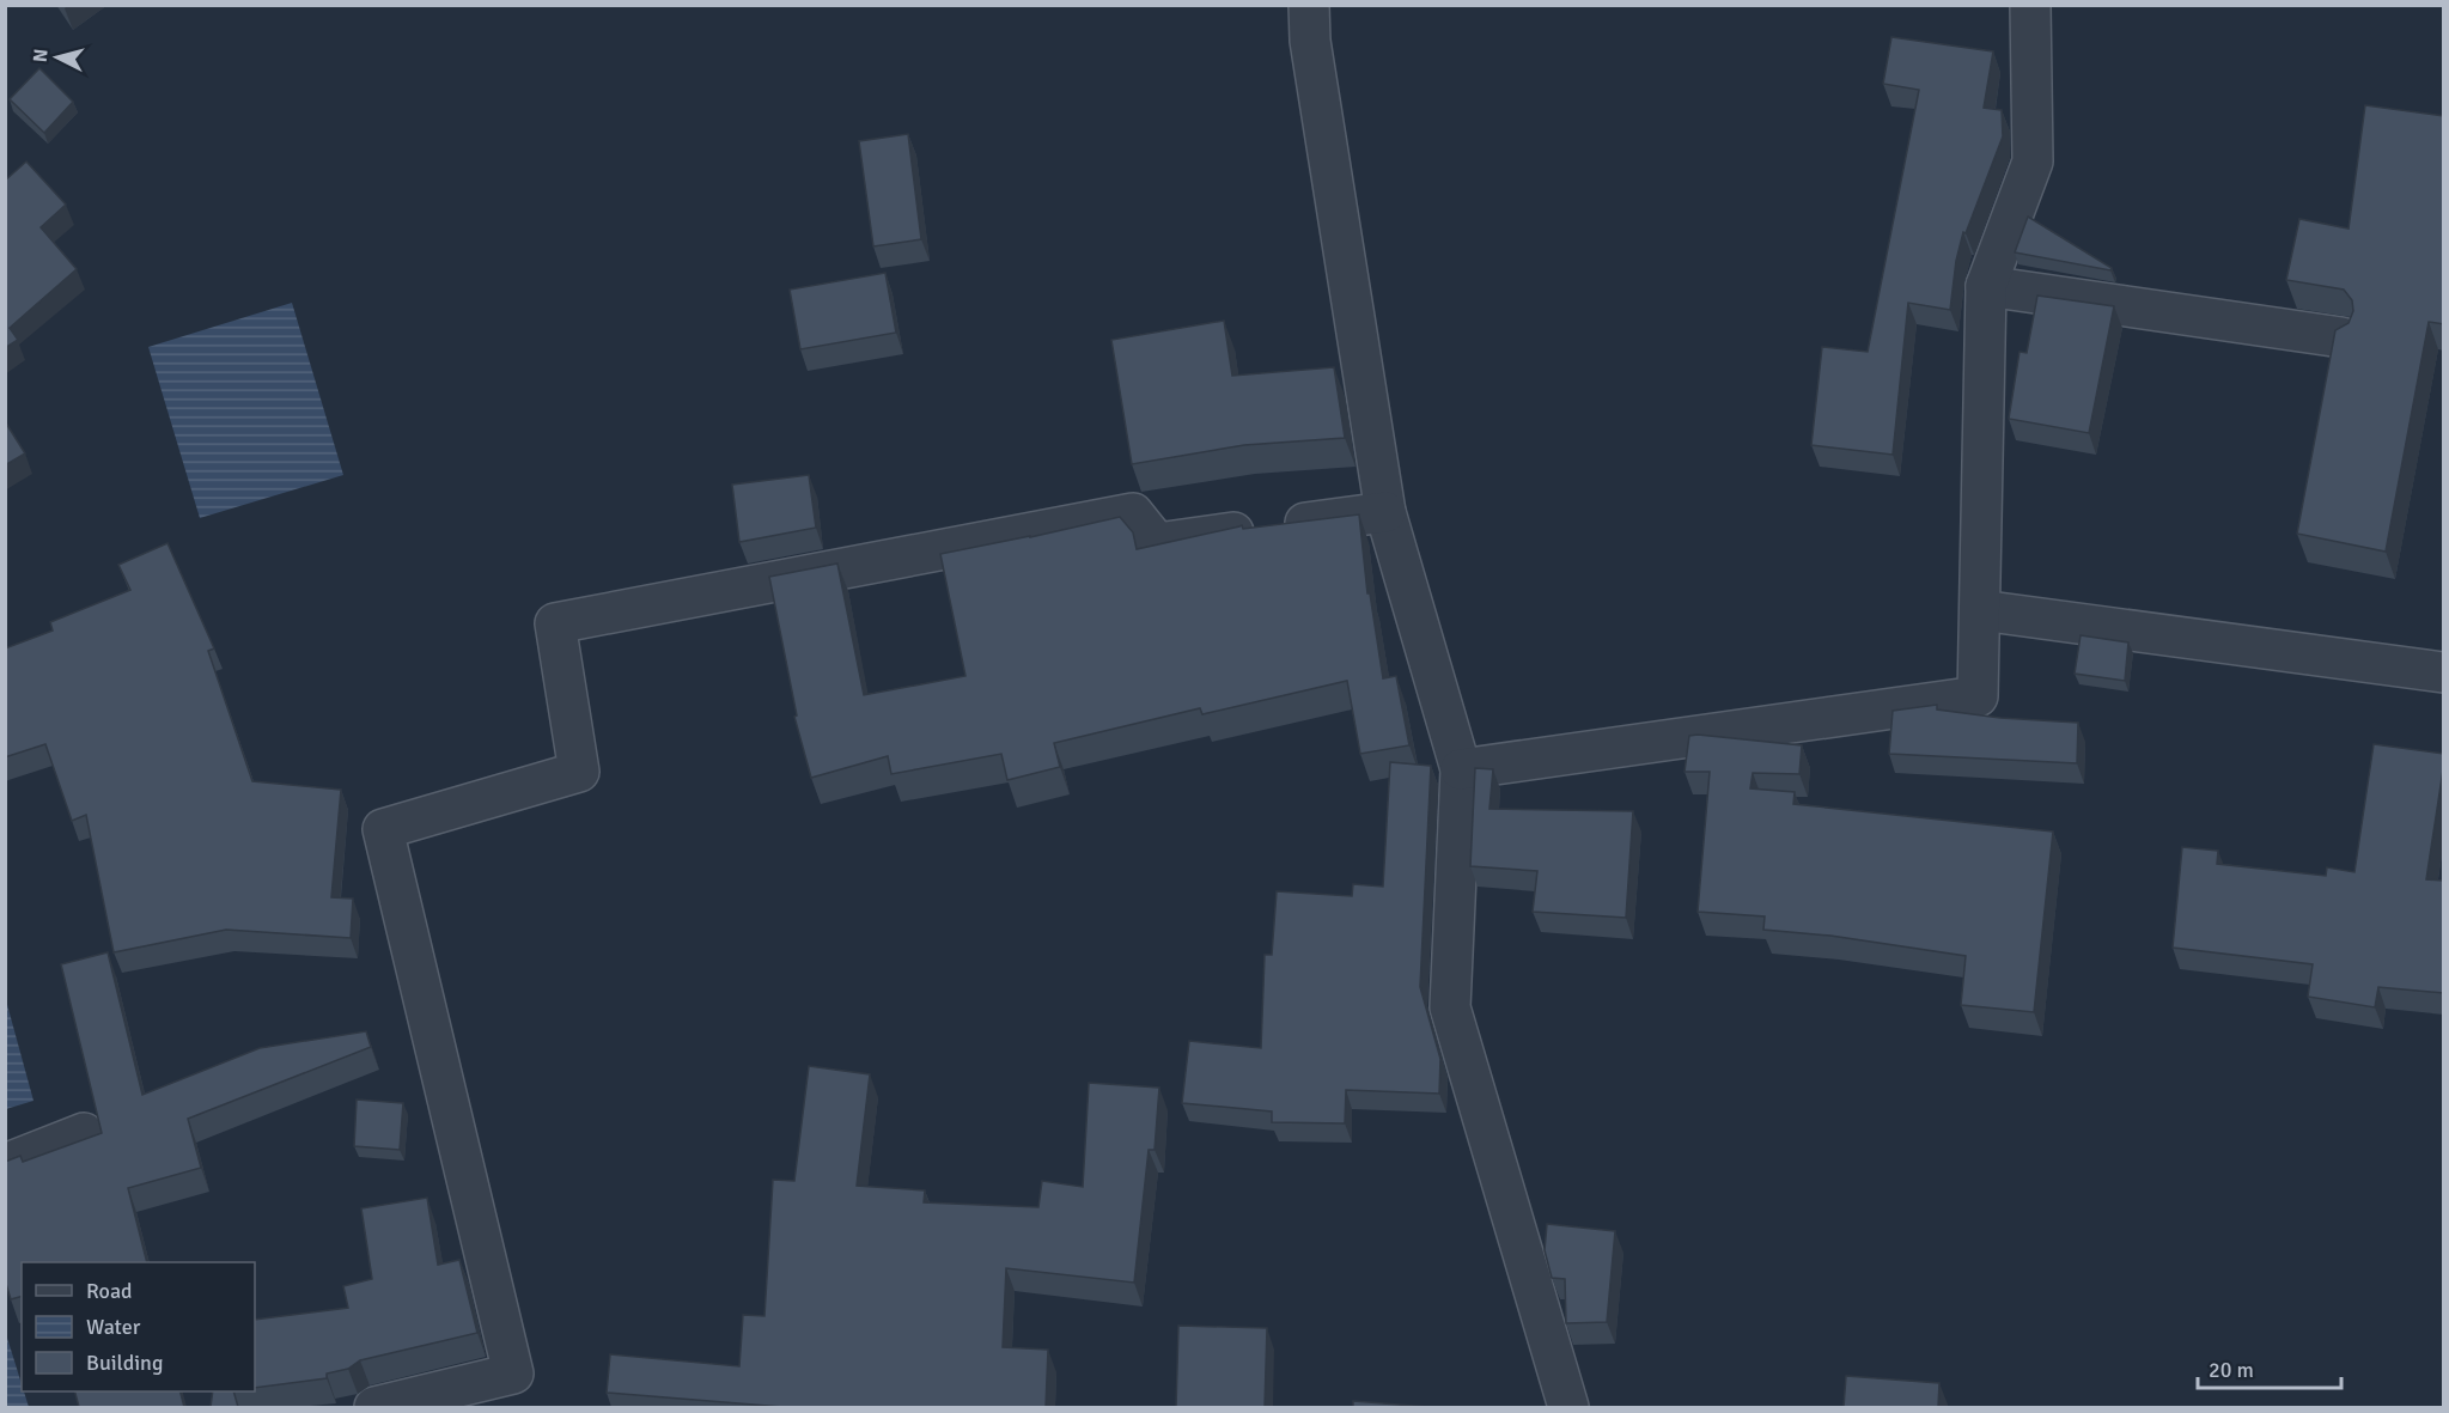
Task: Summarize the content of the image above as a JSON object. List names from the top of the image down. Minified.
{"legend":["Road","Water","Building"],"scale_bar":"20 m","north":"left"}
